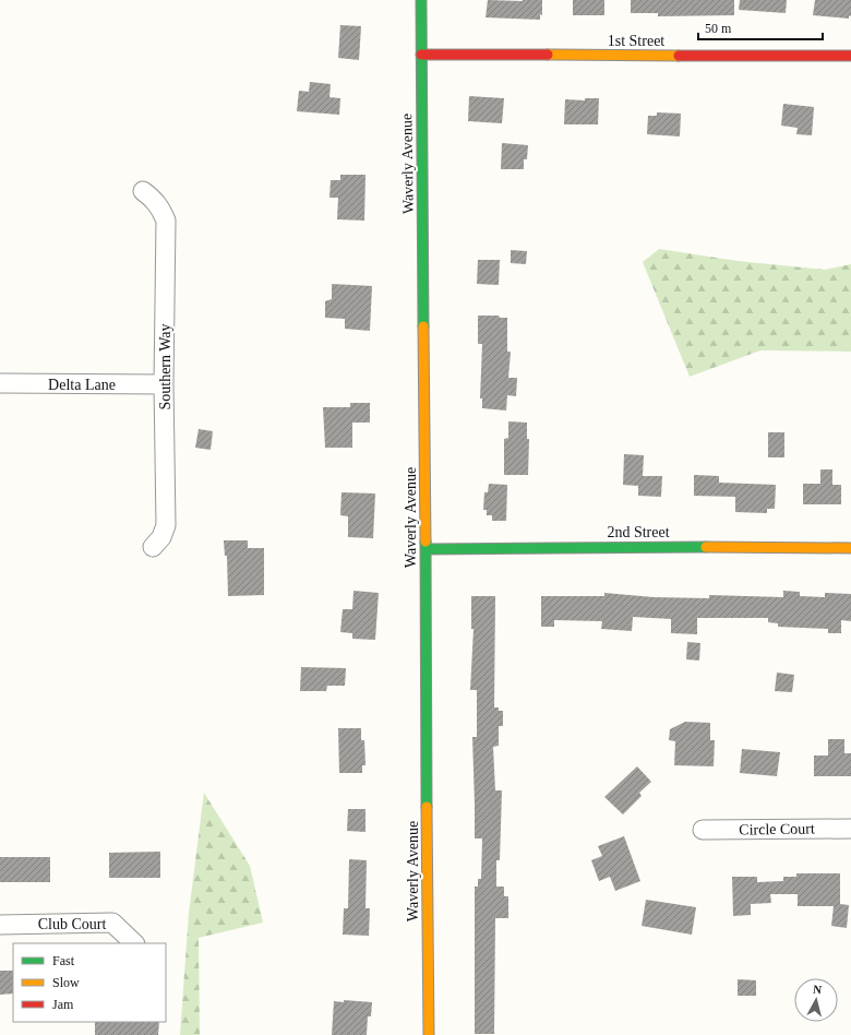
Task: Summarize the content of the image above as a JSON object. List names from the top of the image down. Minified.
{"streets":{"street":["1st Street","Waverly Avenue","Southern Way","Delta Lane","2nd Street","Circle Court","Club Court"]},"crossings":[["1st Street","Waverly Avenue"],["Waverly Avenue","2nd Street"],["Southern Way","Delta Lane"]],"legend":["Fast","Slow","Jam"],"scale_bar":"50 m","north":"top"}
